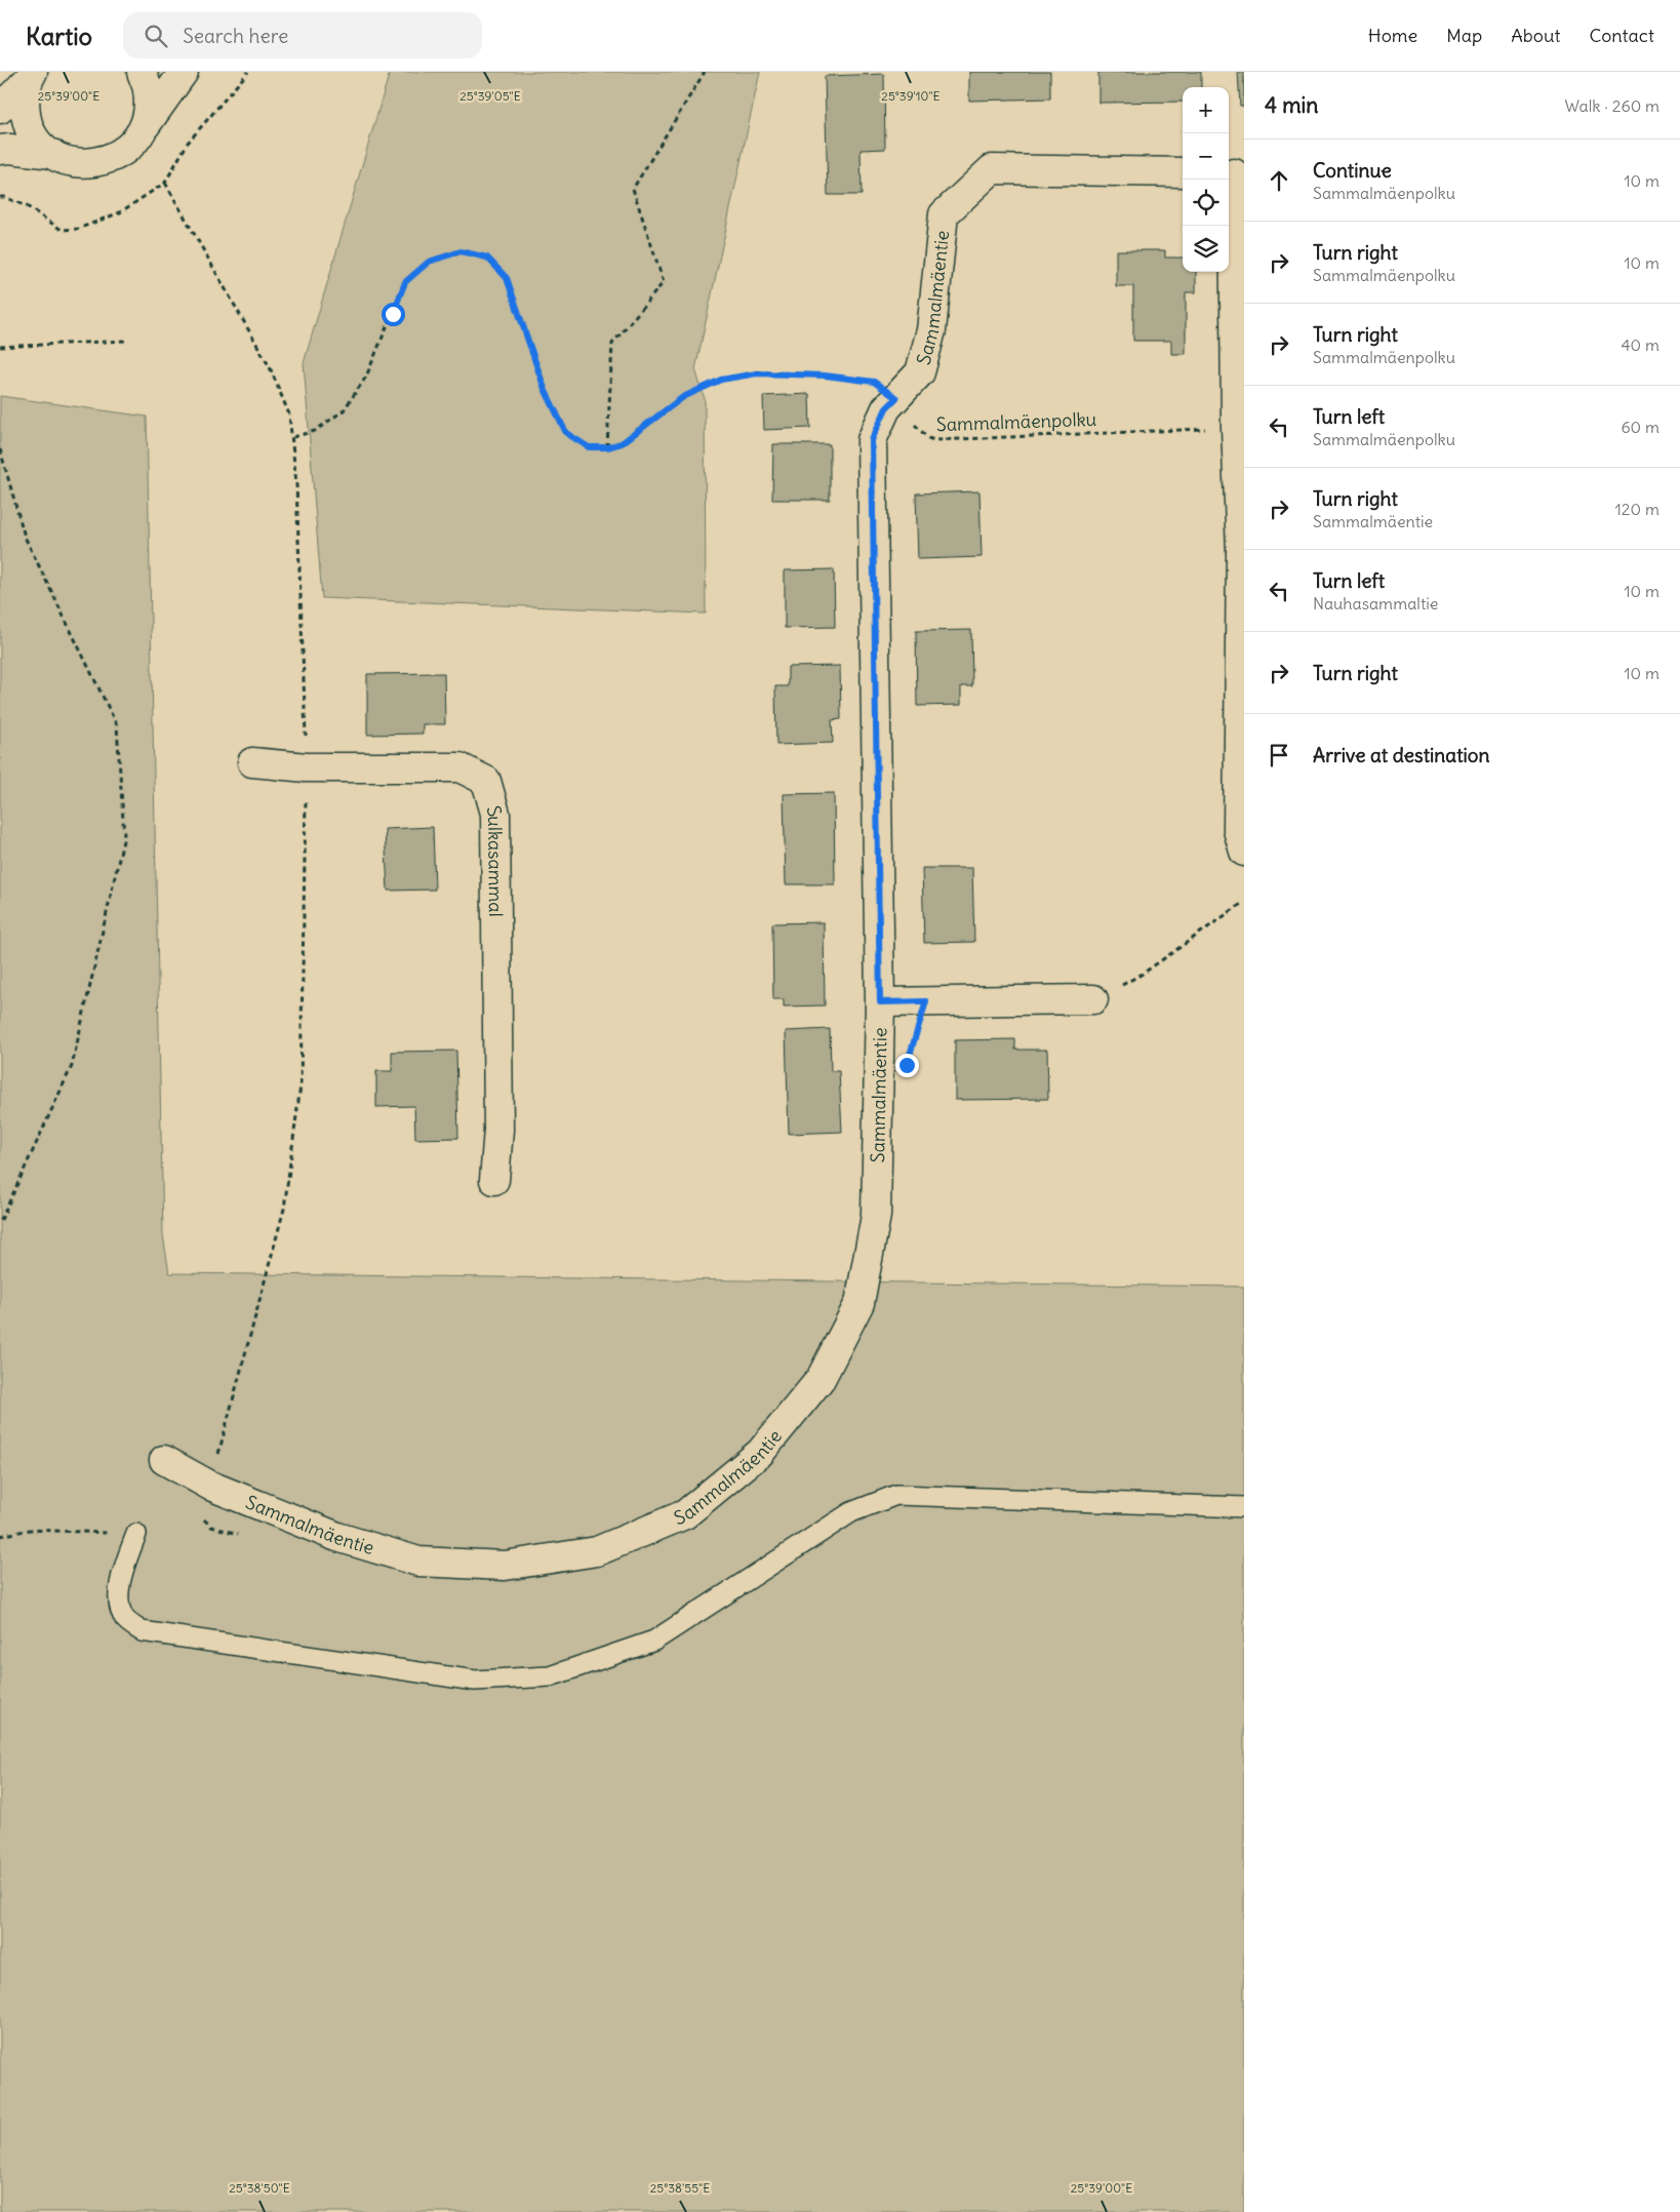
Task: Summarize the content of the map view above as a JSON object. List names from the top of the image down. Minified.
{"streets":{"street":["Sammalmäentie","Sulkasammal"],"path":["Sammalmäenpolku"]},"crossings":[["Sammalmäentie","Sammalmäenpolku"]],"page":{"header":"Kartio","search":"Search here","nav":["Home","Map","About","Contact"],"heading":["4 min","Walk · 260 m"],"map_buttons":["+","−"],"list":[["Continue","Sammalmäenpolku","10 m"],["Turn right","Sammalmäenpolku","10 m"],["Turn right","Sammalmäenpolku","40 m"],["Turn left","Sammalmäenpolku","60 m"],["Turn right","Sammalmäentie","120 m"],["Turn left","Nauhasammaltie","10 m"],["Turn right","10 m"],"Arrive at destination"]},"coordinates":["25°39'00\"E","25°39'05\"E","25°39'10\"E","25°38'50\"E","25°38'55\"E"]}
